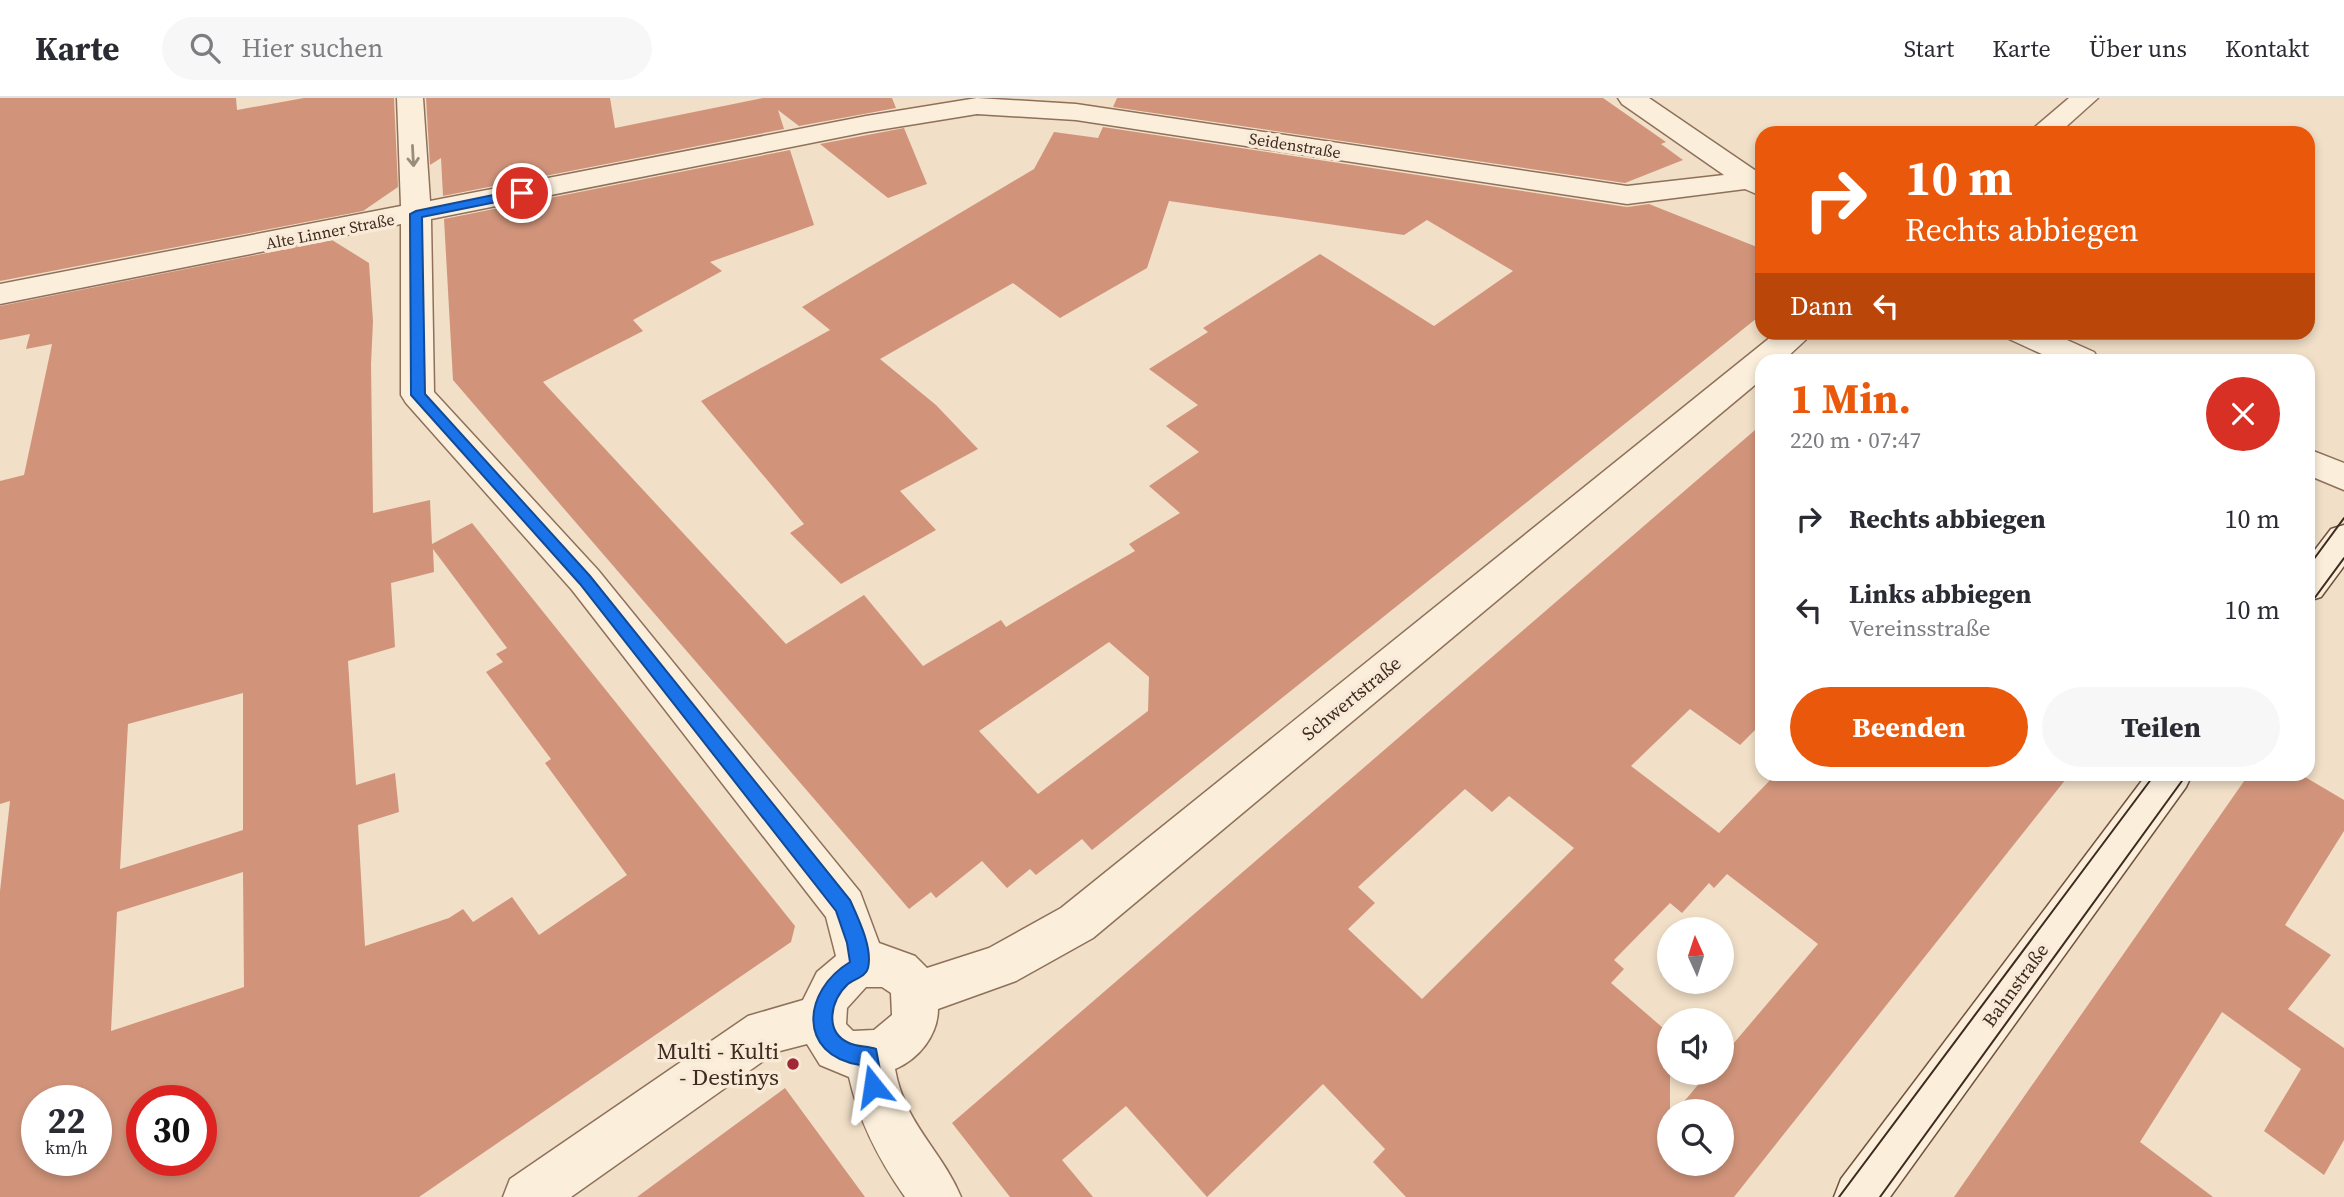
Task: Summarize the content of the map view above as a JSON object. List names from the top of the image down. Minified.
{"streets":{"street":["Seidenstraße","Alte Linner Straße","Schwertstraße","Bahnstraße"]},"crossings":[["Seidenstraße","Alte Linner Straße"]],"places":["Multi - Kulti - Destinys"],"north":"top","page":{"header":"Karte","search":"Hier suchen","nav":["Start","Karte","Über uns","Kontakt"],"turn":["10 m","Rechts abbiegen"],"then":"Dann","heading":["1 Min.","220 m · 07:47"],"list":[{"name":"Rechts abbiegen","value":"10 m"},{"name":"Links abbiegen","note":"Vereinsstraße","value":"10 m"}],"buttons":["Beenden","Teilen"],"speed":"22 km/h","limit":"30"}}
